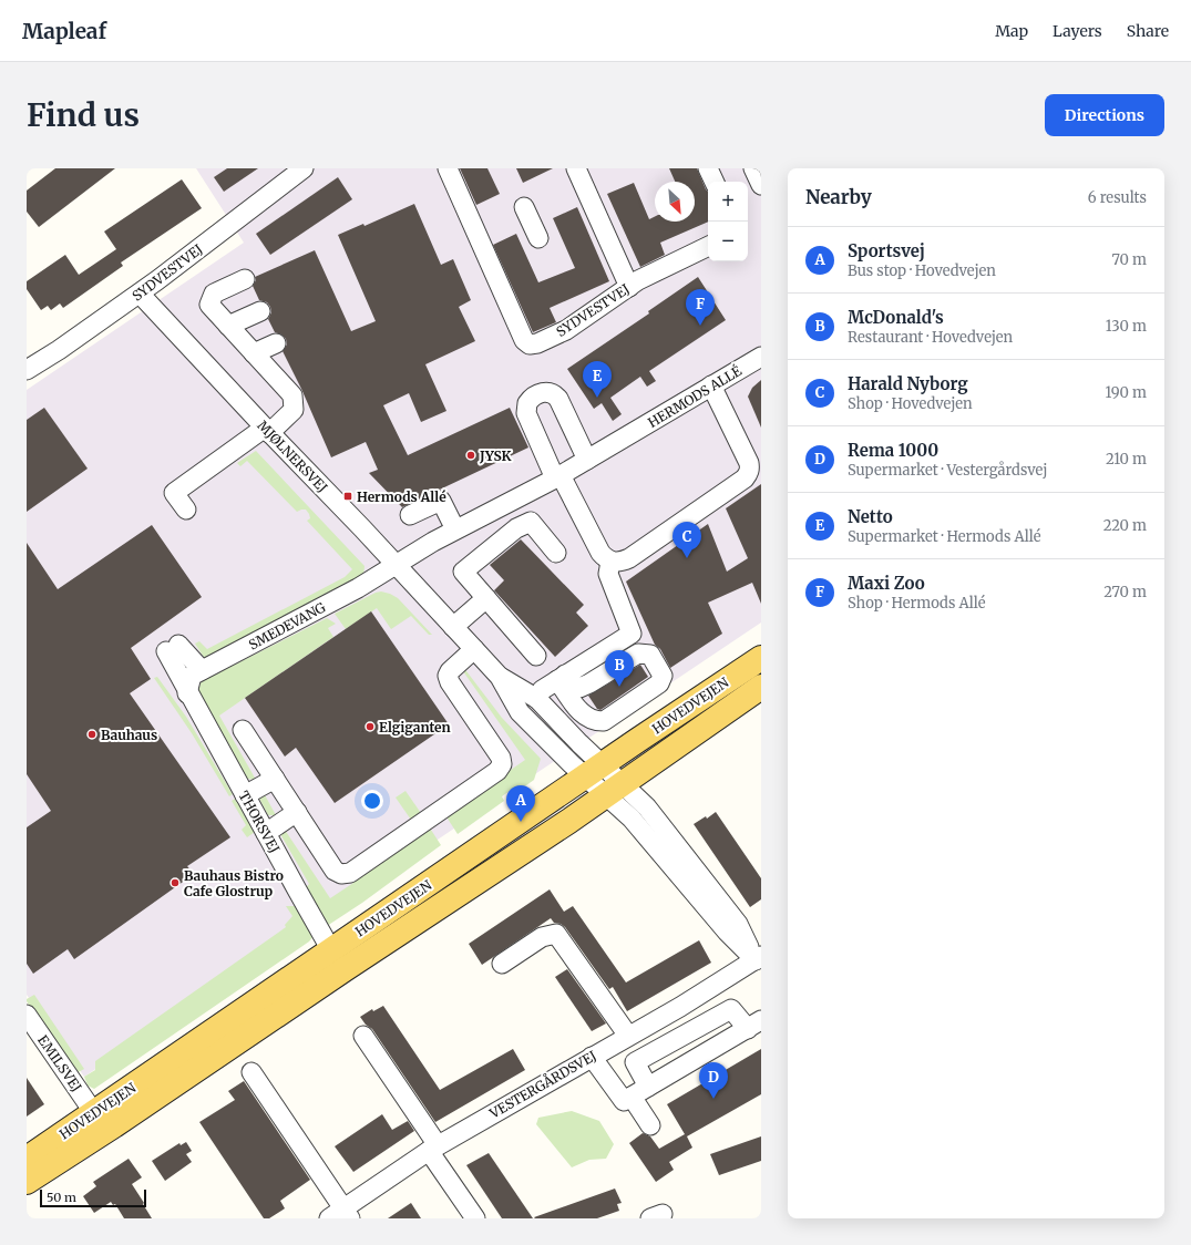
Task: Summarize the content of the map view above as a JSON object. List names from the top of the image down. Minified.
{"streets":{"main road":["HOVEDVEJEN"],"street":["SYDVESTVEJ","HERMODS ALLÉ","MJØLNERSVEJ","SMEDEVANG","THORSVEJ","EMILSVEJ","VESTERGÅRDSVEJ"]},"crossings":[["SYDVESTVEJ","MJØLNERSVEJ"],["HERMODS ALLÉ","MJØLNERSVEJ"],["HERMODS ALLÉ","SMEDEVANG"],["MJØLNERSVEJ","SMEDEVANG"],["MJØLNERSVEJ","HOVEDVEJEN"],["SMEDEVANG","THORSVEJ"],["HOVEDVEJEN","THORSVEJ"],["HOVEDVEJEN","EMILSVEJ"]],"places":{"other":["JYSK","Elgiganten","Bauhaus","Bauhaus Bistro Cafe Glostrup"],"transit":["Hermods Allé"]},"scale_bar":"50 m","north":"bottom right","page":{"header":"Mapleaf","nav":["Map","Layers","Share"],"buttons":"Directions","title":"Find us","heading":["Nearby","6 results"],"map_buttons":["+","−"],"list":[{"mark":"A","name":"Sportsvej","note":"Bus stop · Hovedvejen","value":"70 m"},{"mark":"B","name":"McDonald's","note":"Restaurant · Hovedvejen","value":"130 m"},{"mark":"C","name":"Harald Nyborg","note":"Shop · Hovedvejen","value":"190 m"},{"mark":"D","name":"Rema 1000","note":"Supermarket · Vestergårdsvej","value":"210 m"},{"mark":"E","name":"Netto","note":"Supermarket · Hermods Allé","value":"220 m"},{"mark":"F","name":"Maxi Zoo","note":"Shop · Hermods Allé","value":"270 m"}],"pins":["F","E","C","B","A","D"],"scale":"50 m"}}
